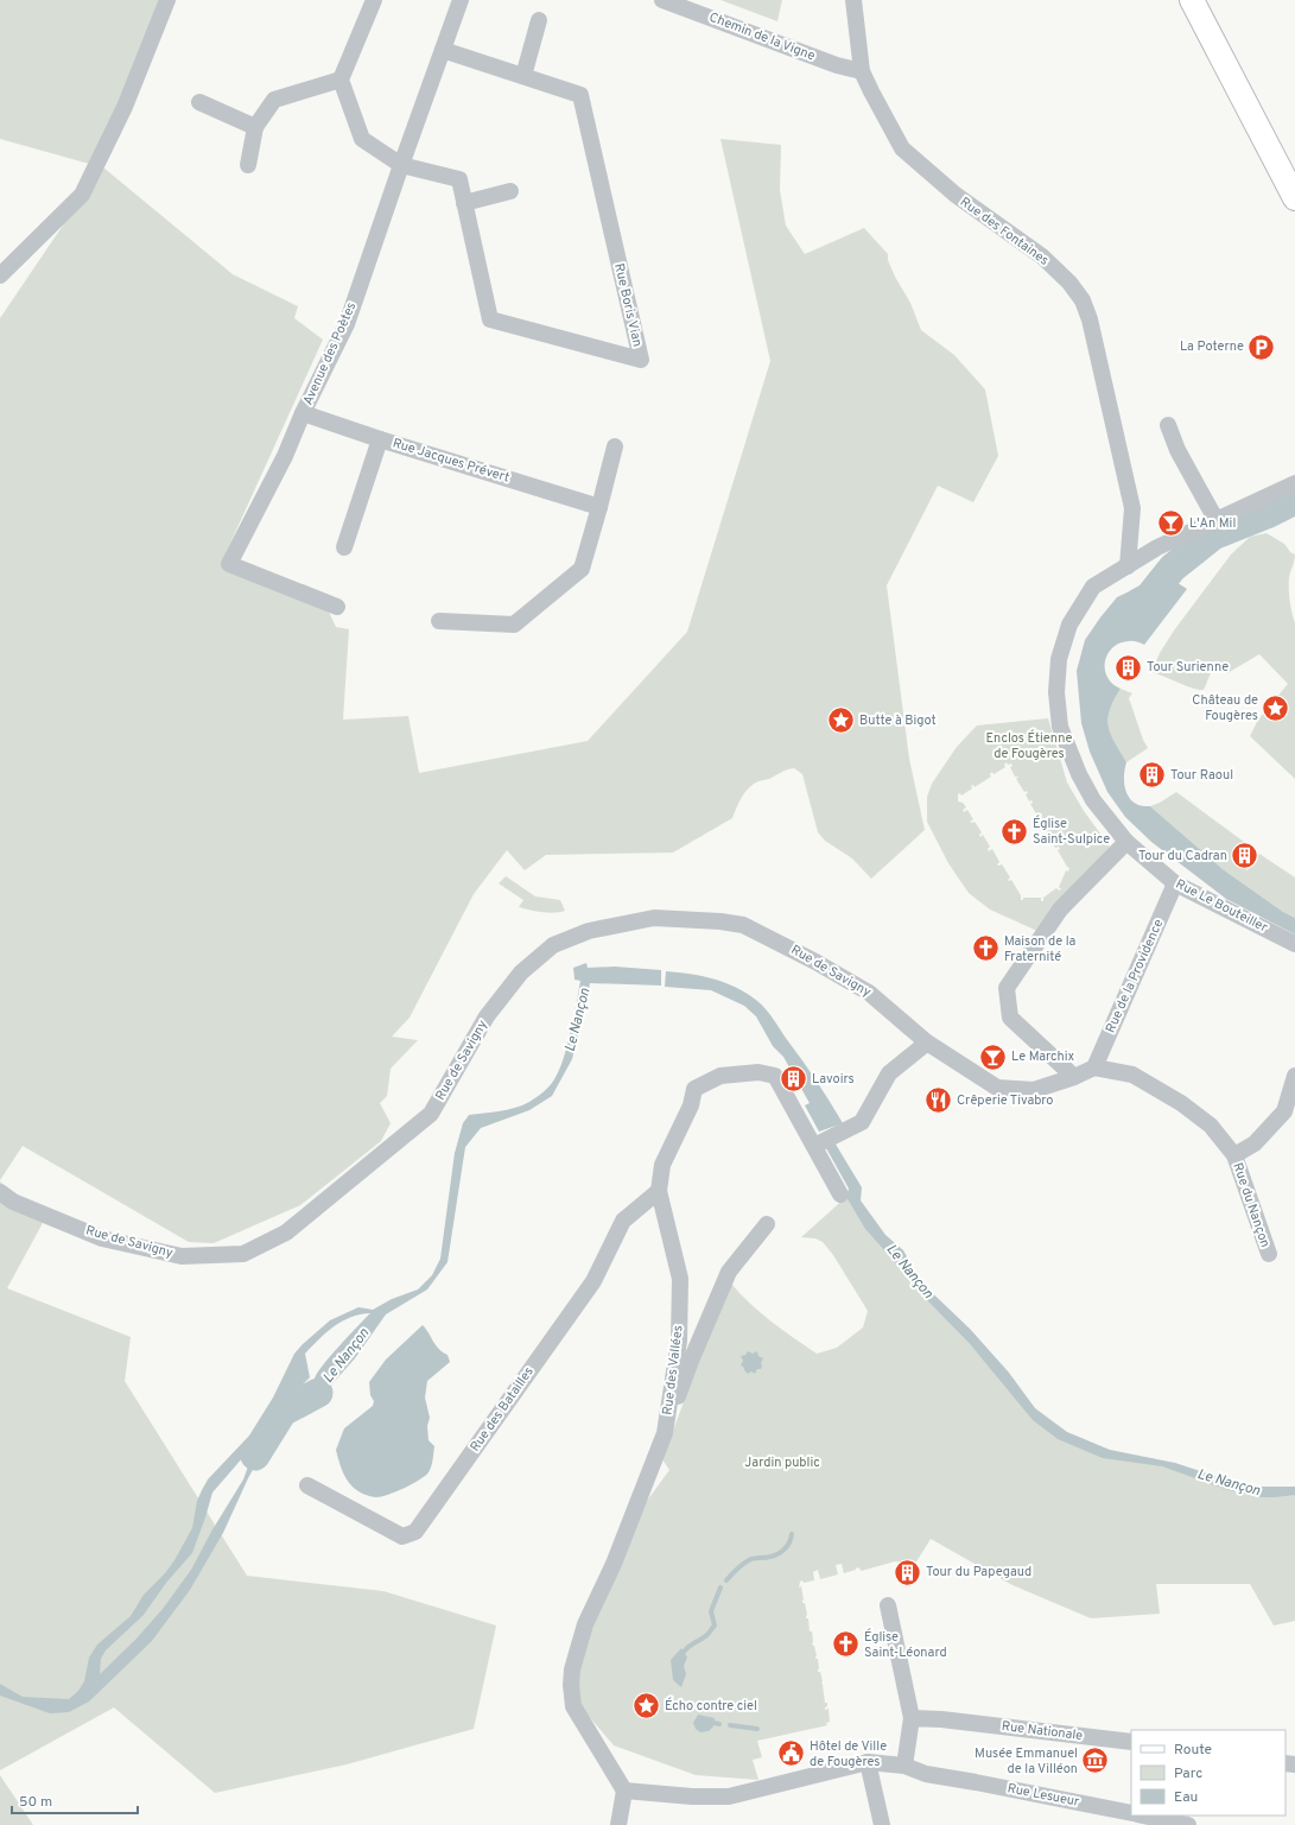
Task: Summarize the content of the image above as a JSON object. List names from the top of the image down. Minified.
{"streets":{"street":["Chemin de la Vigne","Rue des Fontaines","Rue Boris Vian","Avenue des Poètes","Rue Jacques Prévert","Rue Le Bouteiller","Rue de Savigny","Rue de la Providence","Rue du Nançon","Rue des Vallées","Rue des Batailles","Rue Nationale","Rue Lesueur"]},"crossings":[["Chemin de la Vigne","Rue des Fontaines"],["Rue des Fontaines","Rue Le Bouteiller"],["Rue Boris Vian","Avenue des Poètes"],["Avenue des Poètes","Rue Jacques Prévert"],["Rue Le Bouteiller","Rue de la Providence"],["Rue de Savigny","Rue de la Providence"],["Rue de Savigny","Rue du Nançon"],["Rue de la Providence","Rue du Nançon"],["Rue des Vallées","Rue des Batailles"],["Rue des Vallées","Rue Lesueur"]],"water":["Le Nançon"],"parks":["Enclos Étienne de Fougères","Jardin public"],"places":{"parking":["La Poterne"],"bar":["L'An Mil","Le Marchix"],"building":["Tour Surienne","Tour Raoul","Tour du Cadran","Lavoirs","Tour du Papegaud"],"place":["Château de Fougères","Butte à Bigot","Écho contre ciel"],"church":["Église Saint-Sulpice","Maison de la Fraternité","Église Saint-Léonard"],"restaurant":["Crêperie Tivabro"],"public building":["Hôtel de Ville de Fougères"],"museum":["Musée Emmanuel de la Villéon"]},"legend":["Route","Parc","Eau"],"scale_bar":"50 m"}
